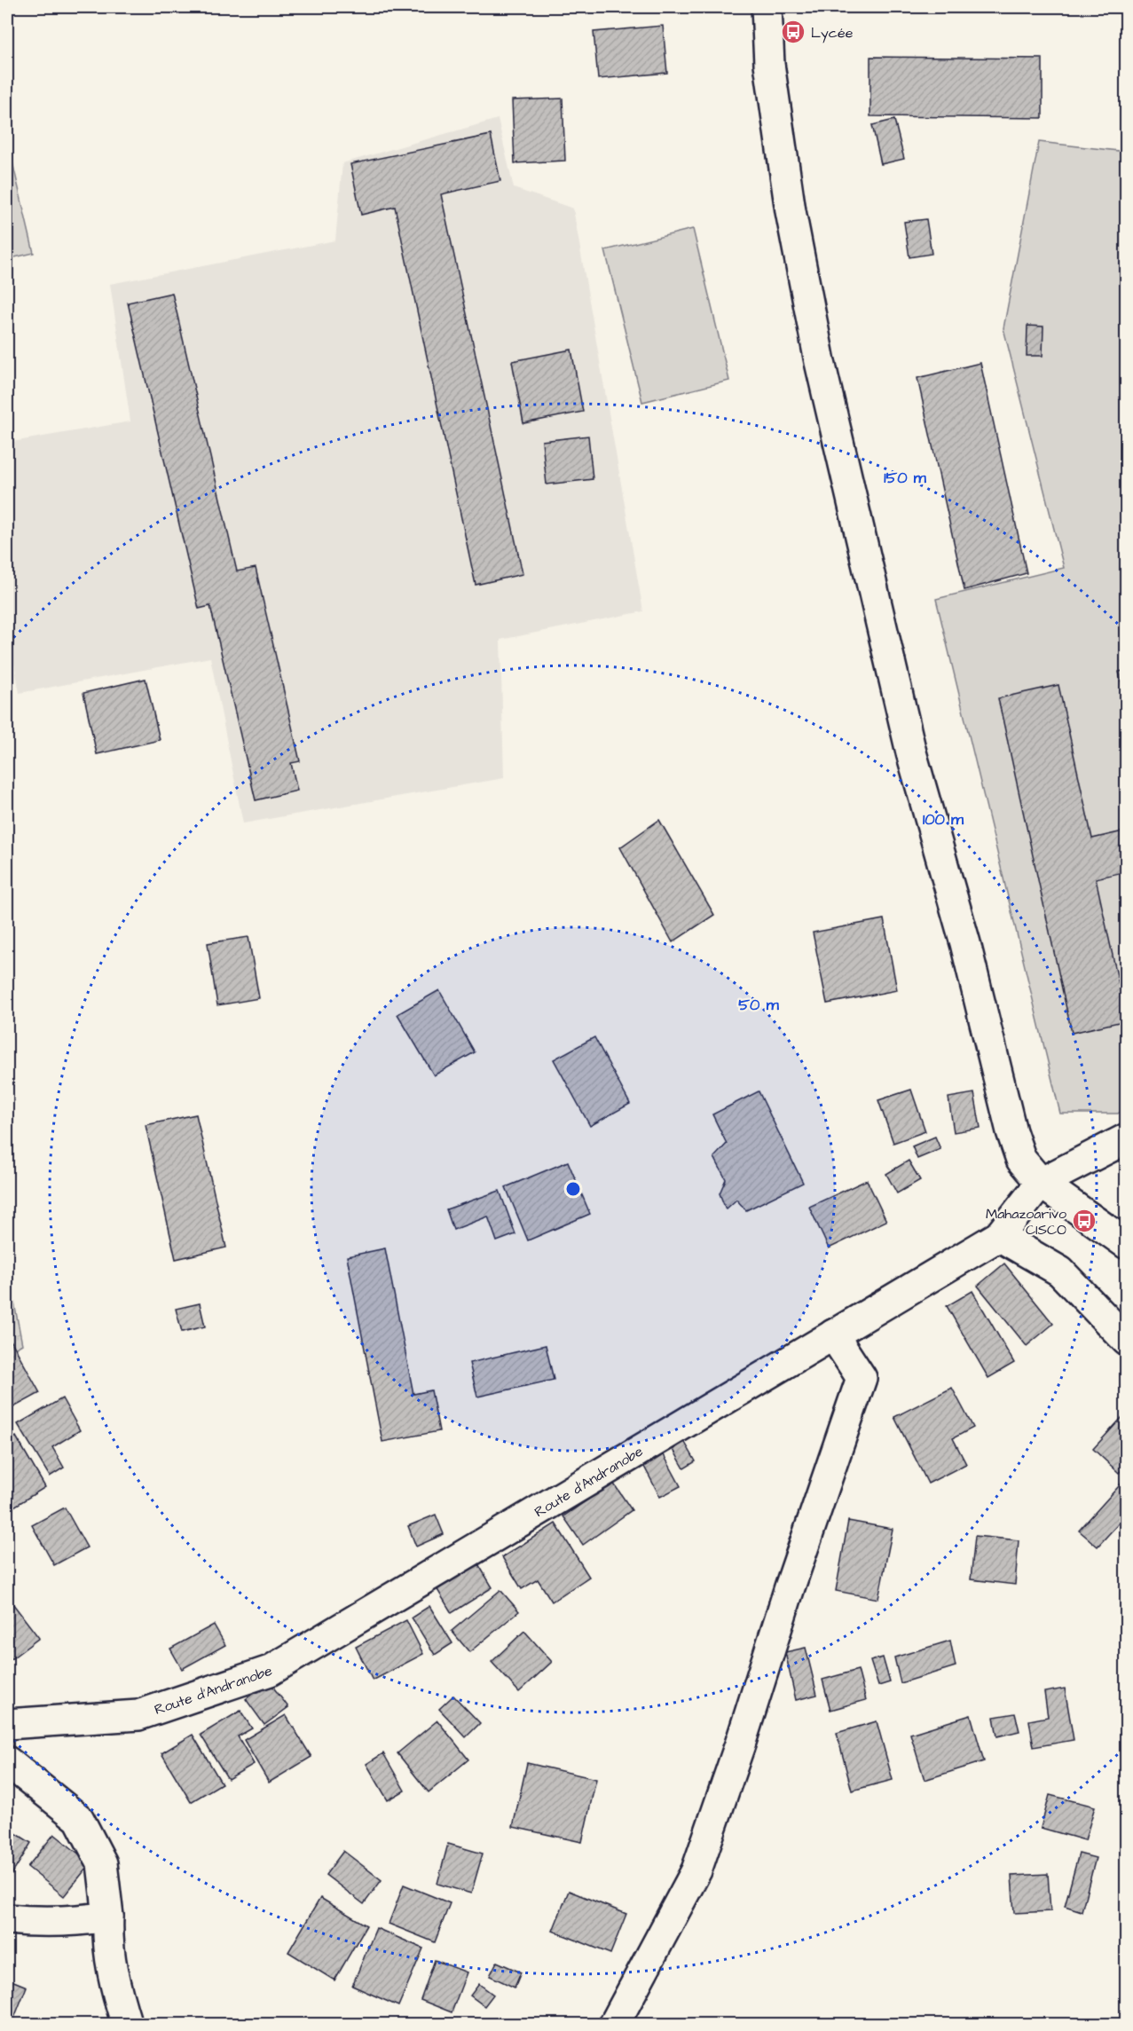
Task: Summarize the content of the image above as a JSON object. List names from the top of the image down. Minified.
{"streets":{"street":["Route d'Andranobe"]},"places":{"bus stop":["Lycée","Mahazoarivo CISCO"]},"rings":["150 m","100 m","50 m"]}
